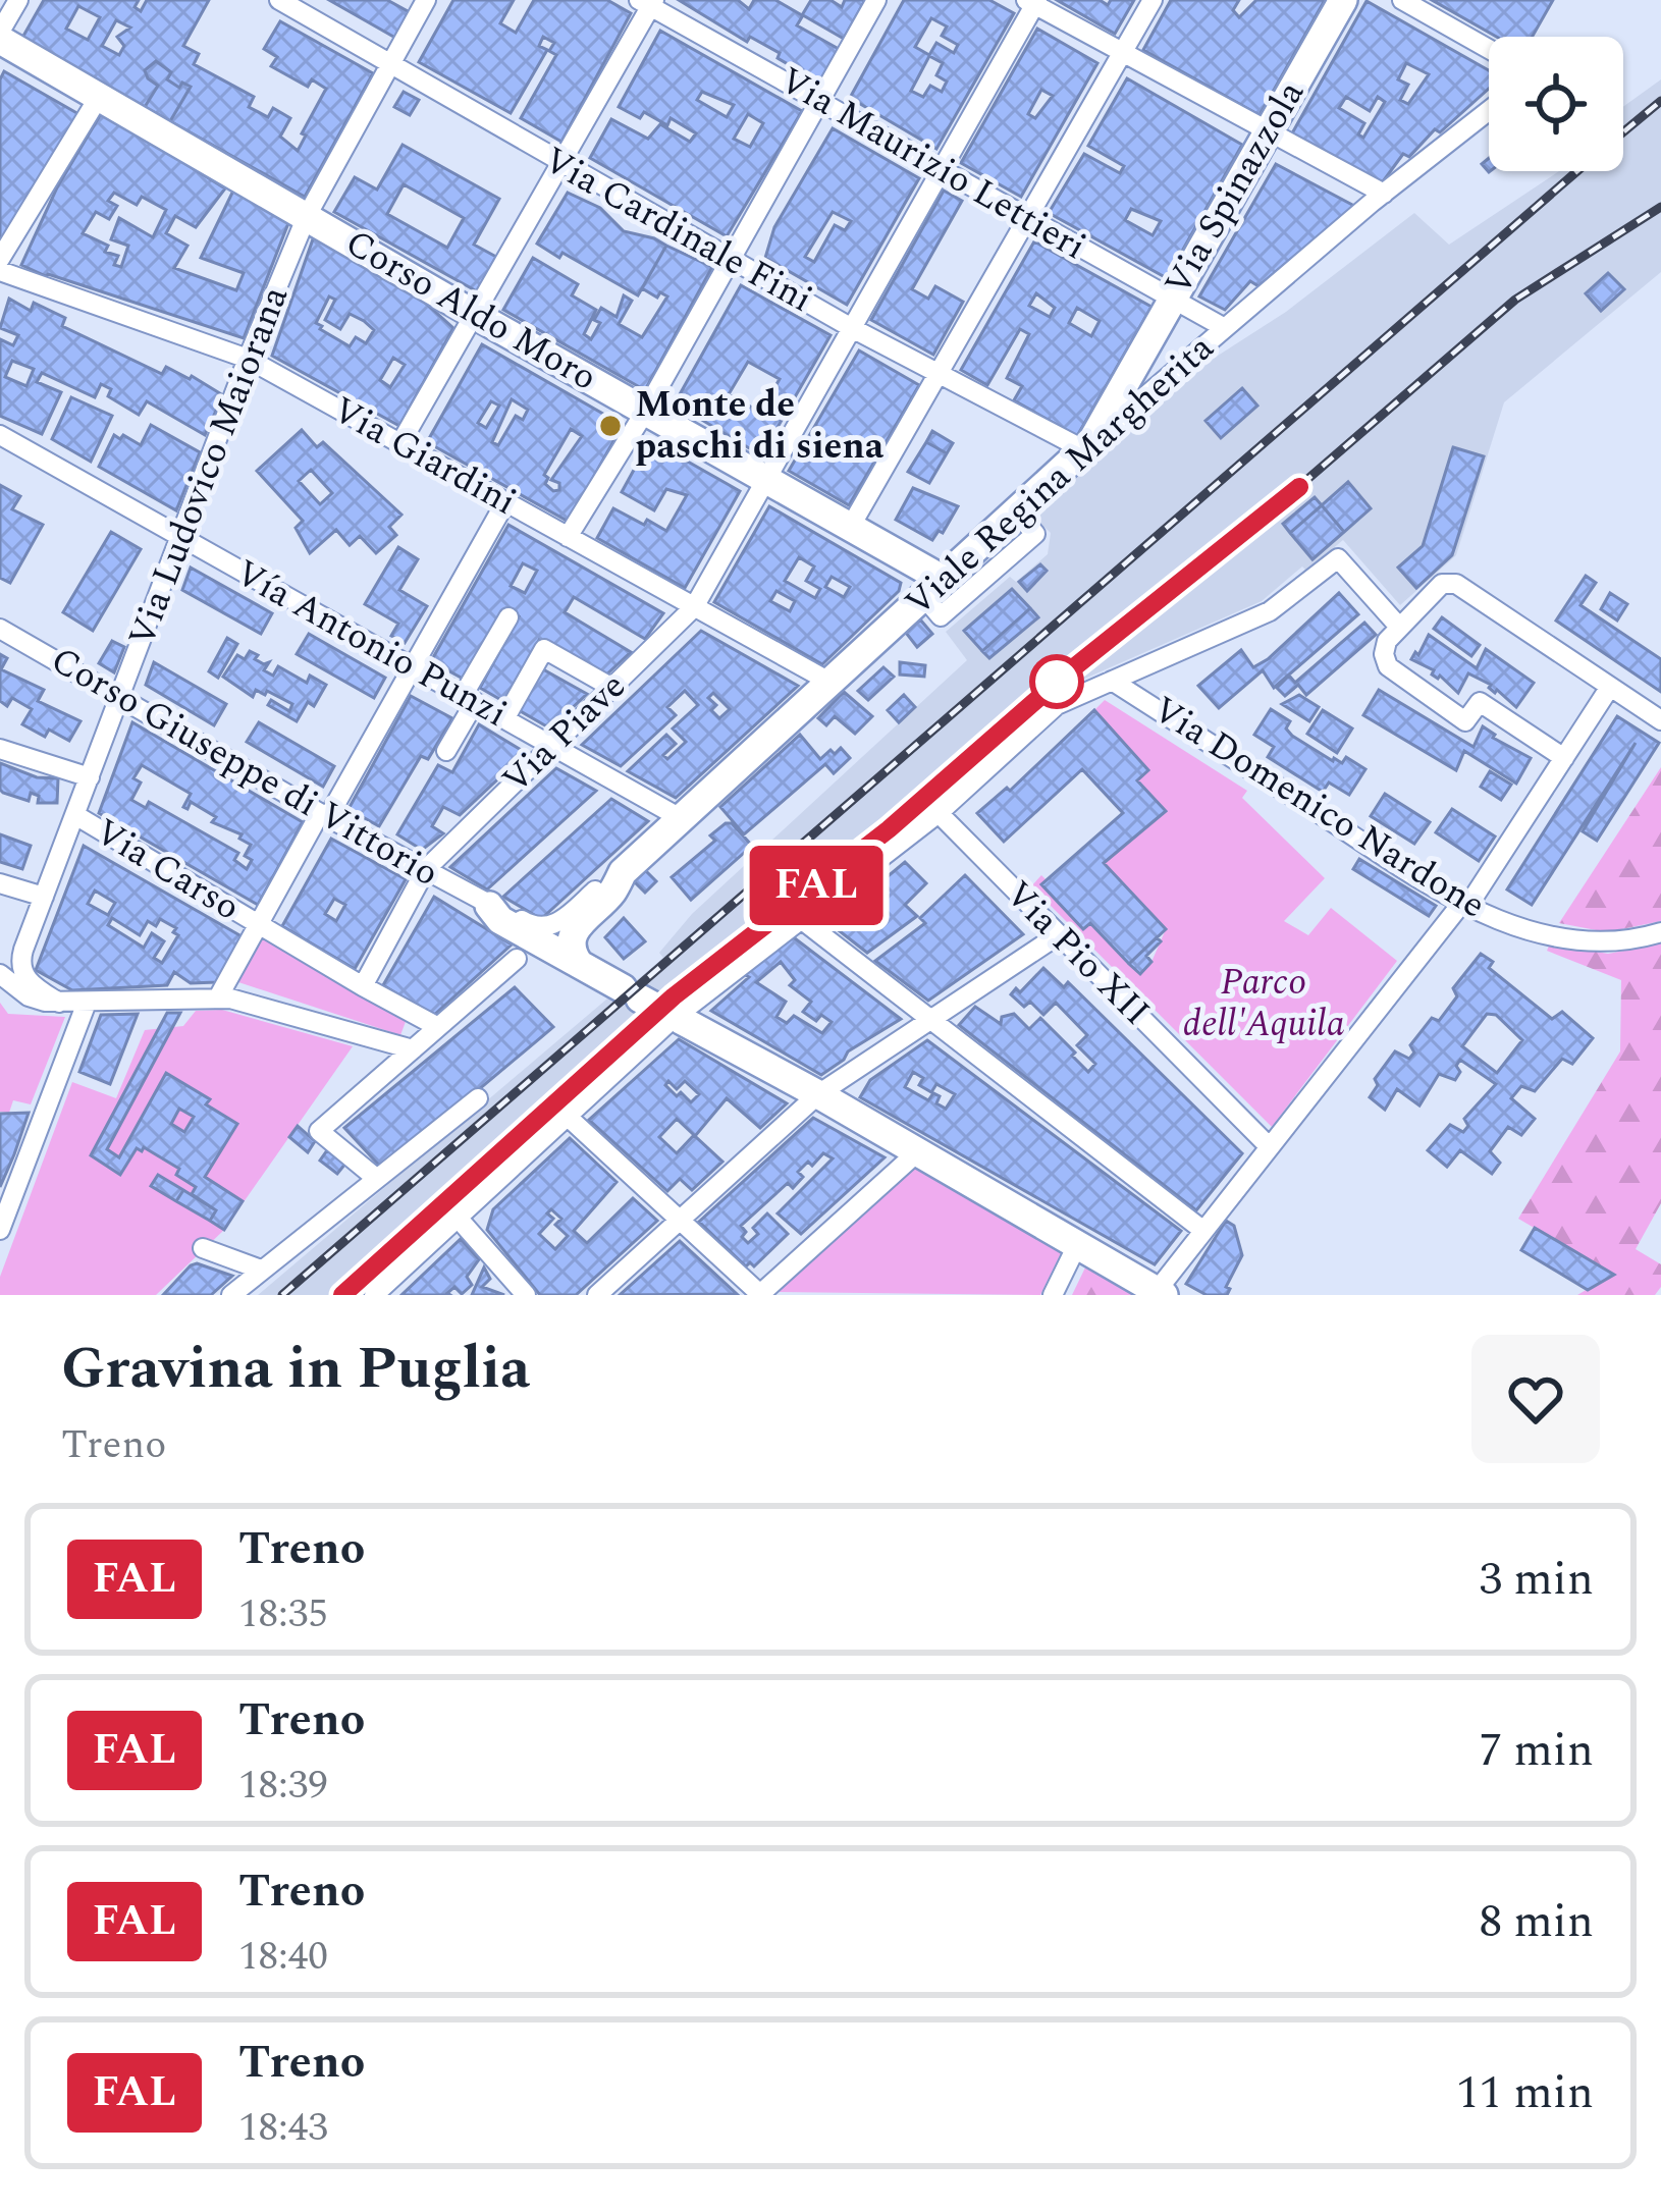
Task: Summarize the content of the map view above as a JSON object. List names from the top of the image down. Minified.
{"streets":{"street":["Via Maurizio Lettieri","Via Spinazzola","Via Cardinale Fini","Corso Aldo Moro","Via Giardini","Via Ludovico Maiorana","Viale Regina Margherita","Vía Antonio Punzi","Via Piave","Corso Giuseppe di Vittorio","Via Domenico Nardone","Via Carso","Via Pio XII"]},"crossings":[["Via Maurizio Lettieri","Via Spinazzola"],["Via Maurizio Lettieri","Viale Regina Margherita"],["Via Maurizio Lettieri","Via Piave"],["Via Spinazzola","Via Cardinale Fini"],["Via Spinazzola","Viale Regina Margherita"],["Via Cardinale Fini","Via Ludovico Maiorana"],["Via Cardinale Fini","Viale Regina Margherita"],["Via Cardinale Fini","Via Piave"],["Corso Aldo Moro","Via Ludovico Maiorana"],["Corso Aldo Moro","Viale Regina Margherita"],["Corso Aldo Moro","Via Piave"],["Via Giardini","Via Ludovico Maiorana"],["Via Giardini","Viale Regina Margherita"],["Via Giardini","Via Piave"],["Via Ludovico Maiorana","Vía Antonio Punzi"],["Via Ludovico Maiorana","Corso Giuseppe di Vittorio"],["Via Ludovico Maiorana","Via Carso"],["Viale Regina Margherita","Vía Antonio Punzi"],["Viale Regina Margherita","Corso Giuseppe di Vittorio"],["Vía Antonio Punzi","Via Piave"],["Via Piave","Corso Giuseppe di Vittorio"],["Via Piave","Via Carso"]],"parks":["Parco dell'Aquila"],"places":["Monte de paschi di siena"],"page":{"on_map":"FAL","heading":["Gravina in Puglia","Treno"],"list":[{"mark":"FAL","name":"Treno","note":"18:35","value":"3 min"},{"mark":"FAL","name":"Treno","note":"18:39","value":"7 min"},{"mark":"FAL","name":"Treno","note":"18:40","value":"8 min"},{"mark":"FAL","name":"Treno","note":"18:43","value":"11 min"}]}}
